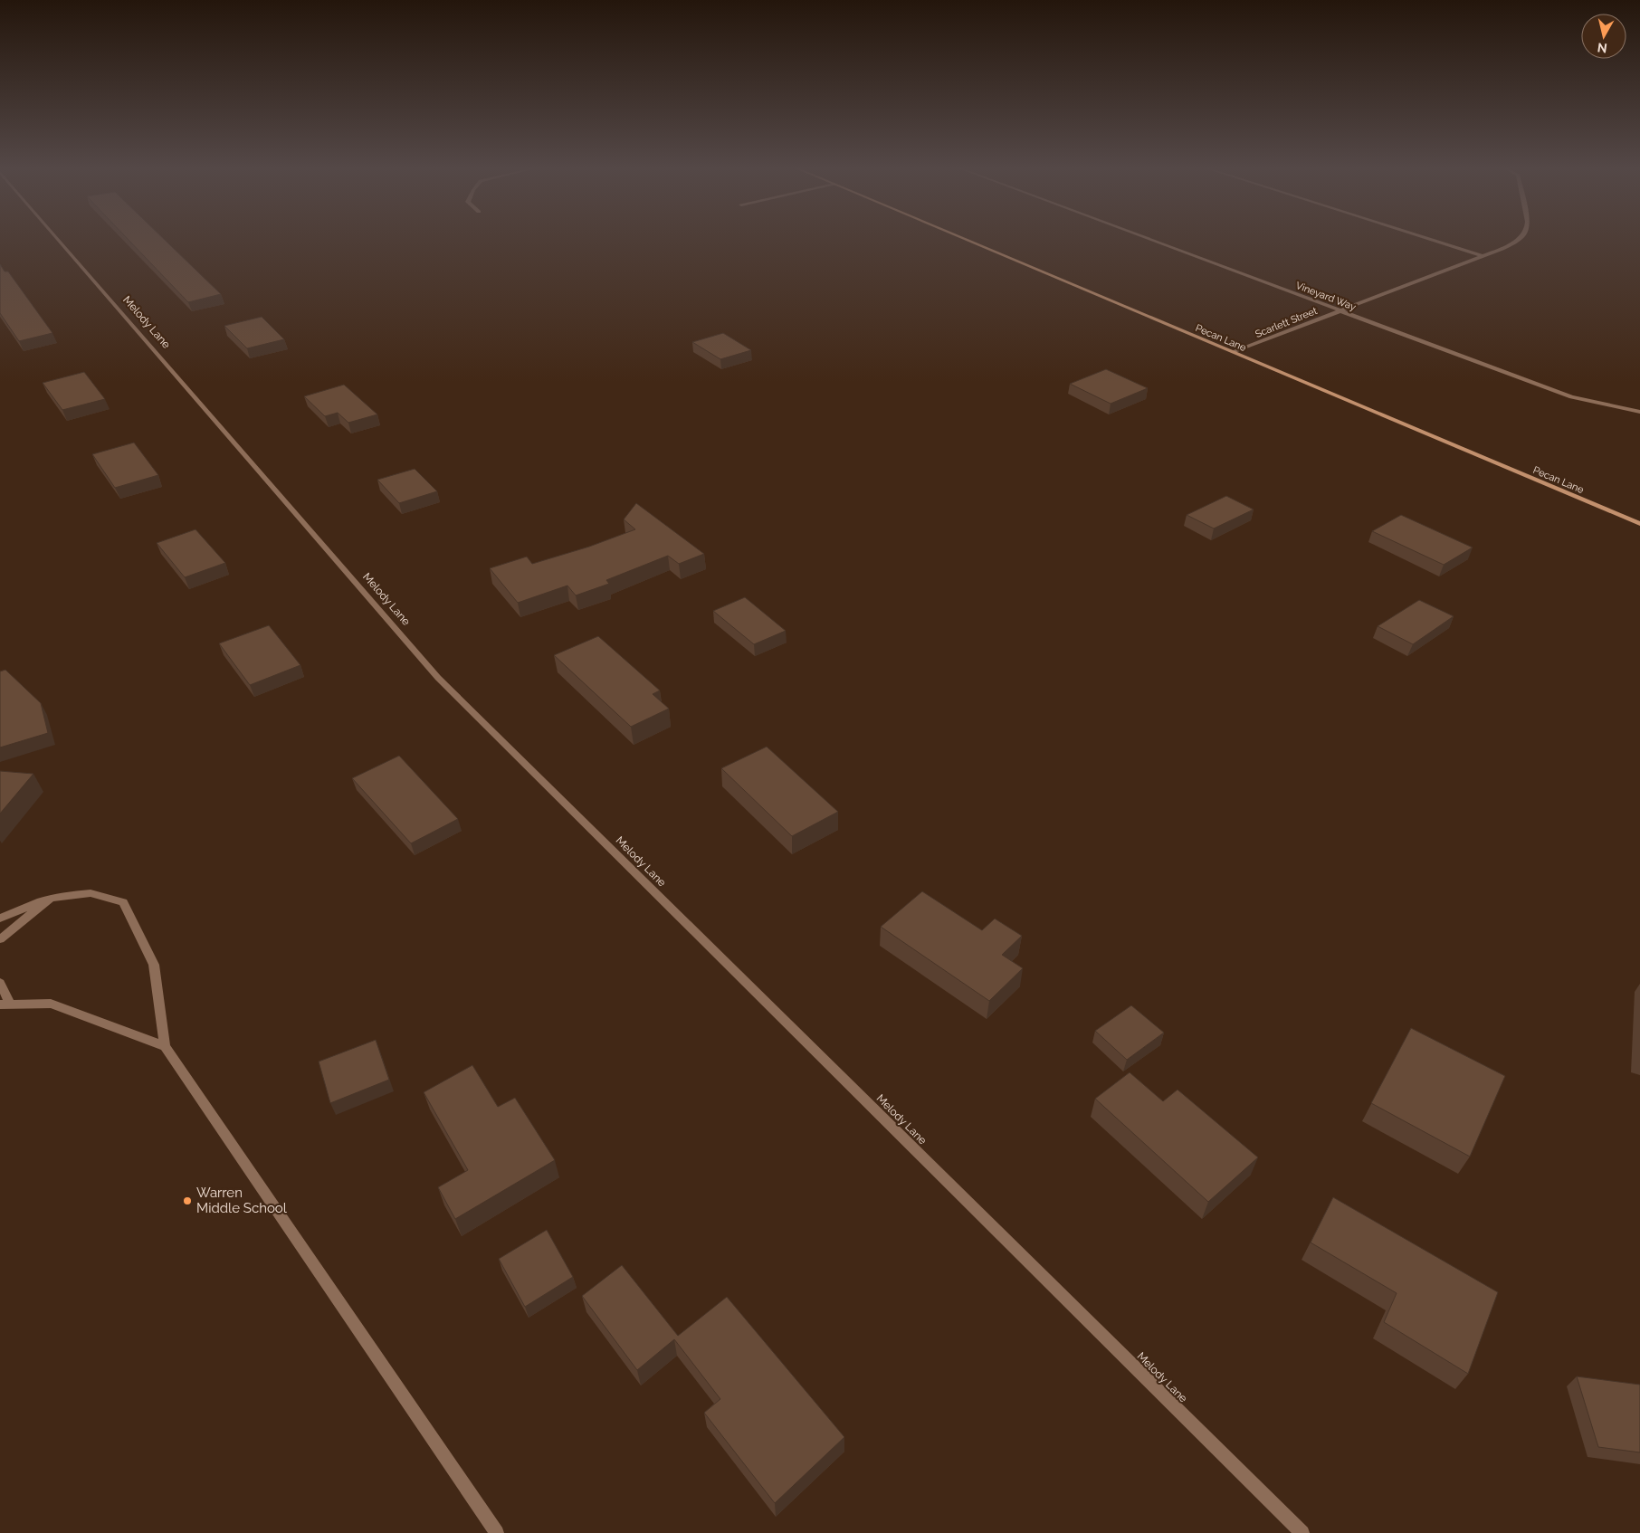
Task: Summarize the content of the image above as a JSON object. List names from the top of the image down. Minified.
{"streets":{"street":["Vineyard Way","Melody Lane","Scarlett Street","Pecan Lane"]},"crossings":[["Vineyard Way","Scarlett Street"],["Scarlett Street","Pecan Lane"]],"places":["Warren Middle School"],"north":"bottom"}
